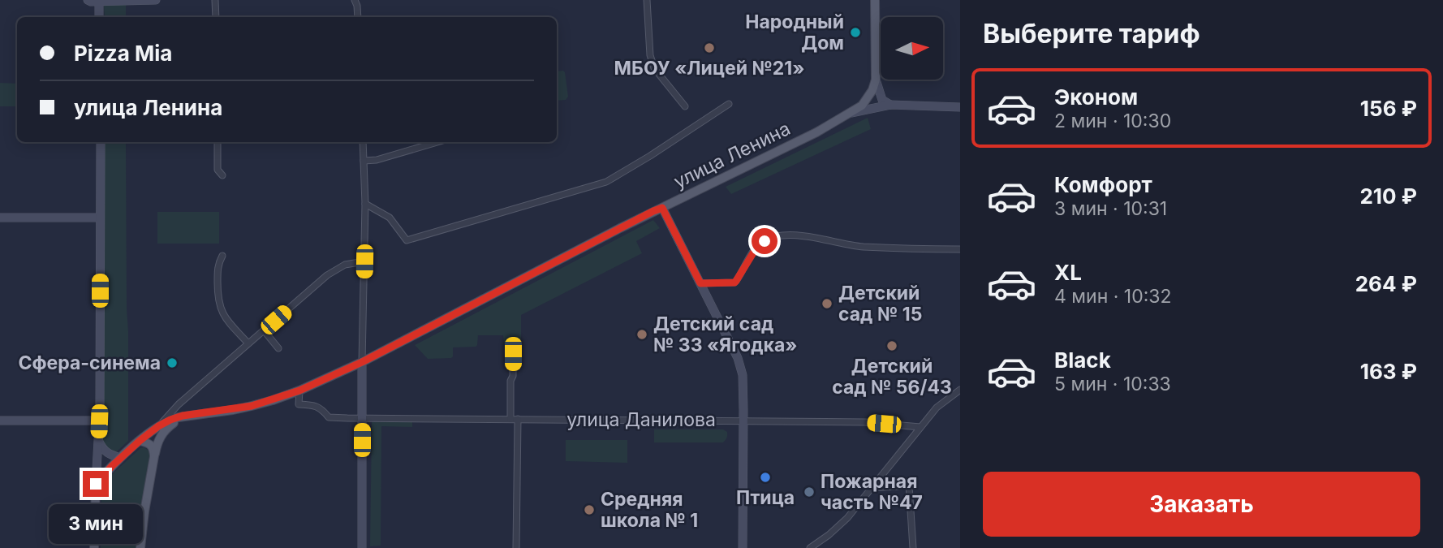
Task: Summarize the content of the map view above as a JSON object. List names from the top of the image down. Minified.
{"streets":{"main road":["улица Ленина"],"street":["улица Данилова"]},"crossings":[["улица Ленина","улица Данилова"]],"places":["Народный Дом","МБОУ «Лицей №21»","Детский сад № 15","Детский сад № 33 «Ягодка»","Детский сад № 56/43","Сфера-синема","Птица","Пожарная часть №47","Средняя школа № 1"],"north":"right","page":{"heading":"Выберите тариф","banner":["Pizza Mia","улица Ленина"],"list":[{"name":"Эконом","note":"2 мин · 10:30","value":"156 ₽"},{"name":"Комфорт","note":"3 мин · 10:31","value":"210 ₽"},{"name":"XL","note":"4 мин · 10:32","value":"264 ₽"},{"name":"Black","note":"5 мин · 10:33","value":"163 ₽"}],"buttons":"Заказать","bubble":"3 мин"}}
